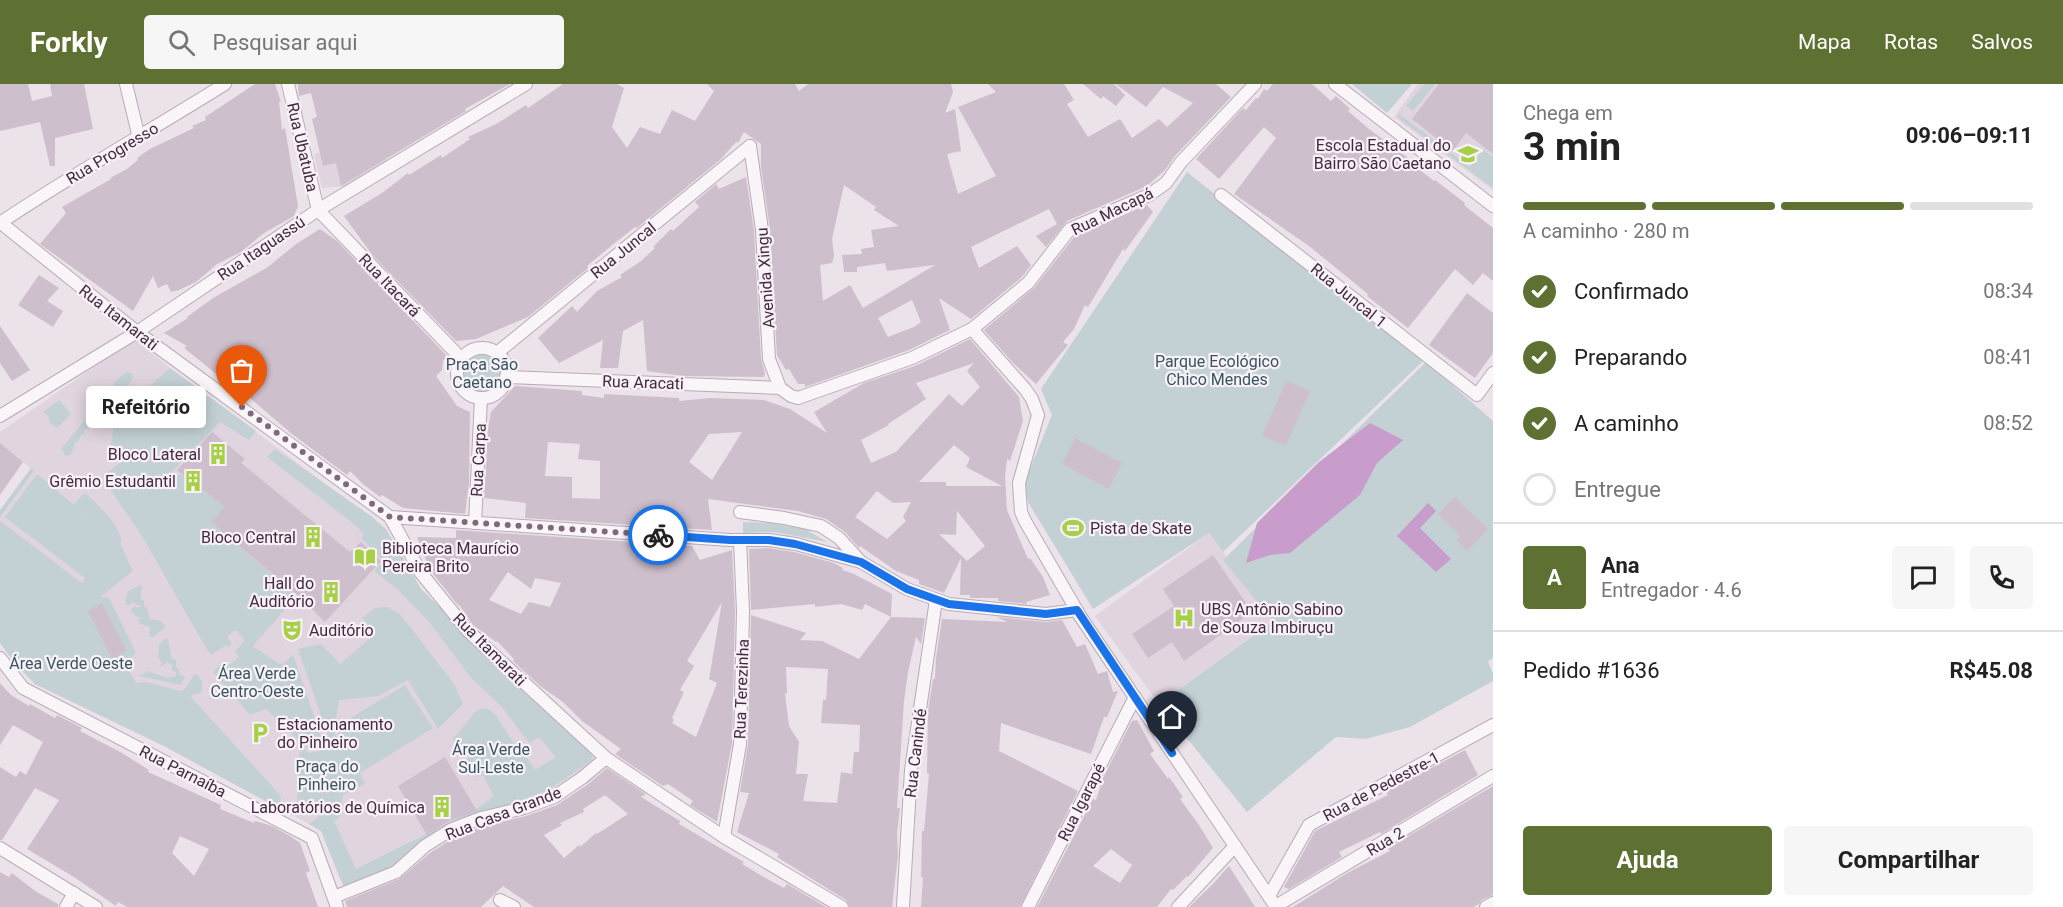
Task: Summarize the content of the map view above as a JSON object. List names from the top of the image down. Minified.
{"streets":{"street":["Rua Ubatuba","Rua Progresso","Rua Macapá","Rua Itaguassú","Rua Juncal","Avenida Xingu","Rua Itacará","Rua Juncal 1","Rua Itamarati","Rua Aracati","Rua Carpa","Rua Terezinha","Rua Canindé","Rua Parnaíba","Rua de Pedestre-1","Rua Igarapé","Rua Casa Grande","Rua 2"]},"crossings":[["Rua Ubatuba","Rua Itaguassú"],["Rua Ubatuba","Rua Itacará"],["Rua Progresso","Rua Itamarati"],["Rua Macapá","Avenida Xingu"],["Rua Macapá","Rua Aracati"],["Rua Itaguassú","Rua Itacará"],["Rua Itaguassú","Rua Itamarati"],["Rua Juncal","Avenida Xingu"],["Rua Juncal","Rua Itacará"],["Rua Juncal","Rua Aracati"],["Rua Juncal","Rua Carpa"],["Avenida Xingu","Rua Aracati"],["Rua Itacará","Rua Aracati"],["Rua Itacará","Rua Carpa"],["Rua Itamarati","Rua Terezinha"],["Rua Itamarati","Rua Casa Grande"],["Rua Aracati","Rua Carpa"],["Rua Parnaíba","Rua Casa Grande"],["Rua de Pedestre-1","Rua 2"]],"parks":["Parque Ecológico Chico Mendes","Praça São Caetano","Área Verde Oeste","Área Verde Centro-Oeste","Área Verde Sul-Leste","Praça do Pinheiro"],"places":{"school or university":["Escola Estadual do Bairro São Caetano"],"other":["Refeitório"],"building":["Bloco Lateral","Grêmio Estudantil","Bloco Central","Hall do Auditório","Laboratórios de Química"],"sports":["Pista de Skate"],"library":["Biblioteca Maurício Pereira Brito"],"hospital":["UBS Antônio Sabino de Souza Imbiruçu"],"theatre":["Auditório"],"parking":["Estacionamento do Pinheiro"]},"page":{"header":"Forkly","search":"Pesquisar aqui","nav":["Mapa","Rotas","Salvos"],"heading":["3 min","Chega em","09:06–09:11"],"panel":["Ana","Entregador · 4.6","Pedido #1636","R$45.08"],"bar":"A caminho · 280 m","list":[["Confirmado","08:34"],["Preparando","08:41"],["A caminho","08:52"],"Entregue"],"bubble":"Refeitório","round":"A","buttons":["Ajuda","Compartilhar"]}}
